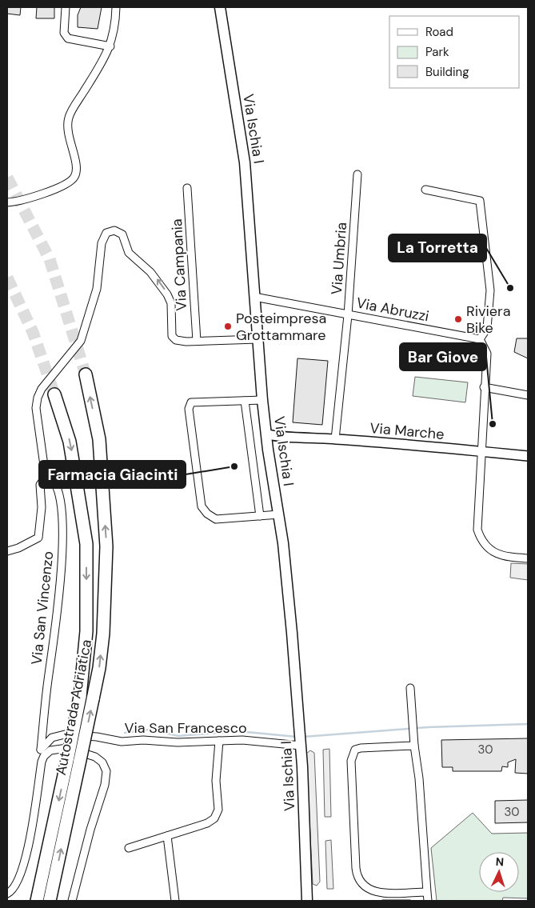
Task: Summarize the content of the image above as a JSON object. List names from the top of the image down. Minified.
{"streets":{"highway":["Autostrada Adriatica"],"main road":["Via Ischia I"],"street":["Via Umbria","Via Campania","Via Abruzzi","Via Marche","Via San Vincenzo","Via San Francesco"]},"crossings":[["Via Ischia I","Via Abruzzi"],["Via Ischia I","Via Marche"],["Via Ischia I","Via San Francesco"],["Via Umbria","Via Abruzzi"],["Via Umbria","Via Marche"],["Via San Vincenzo","Via San Francesco"]],"places":["La Torretta","Riviera Bike","Posteimpresa Grottammare","Bar Giove","Farmacia Giacinti"],"house_numbers":["30","30"],"legend":["Road","Park","Building"],"north":"top"}
